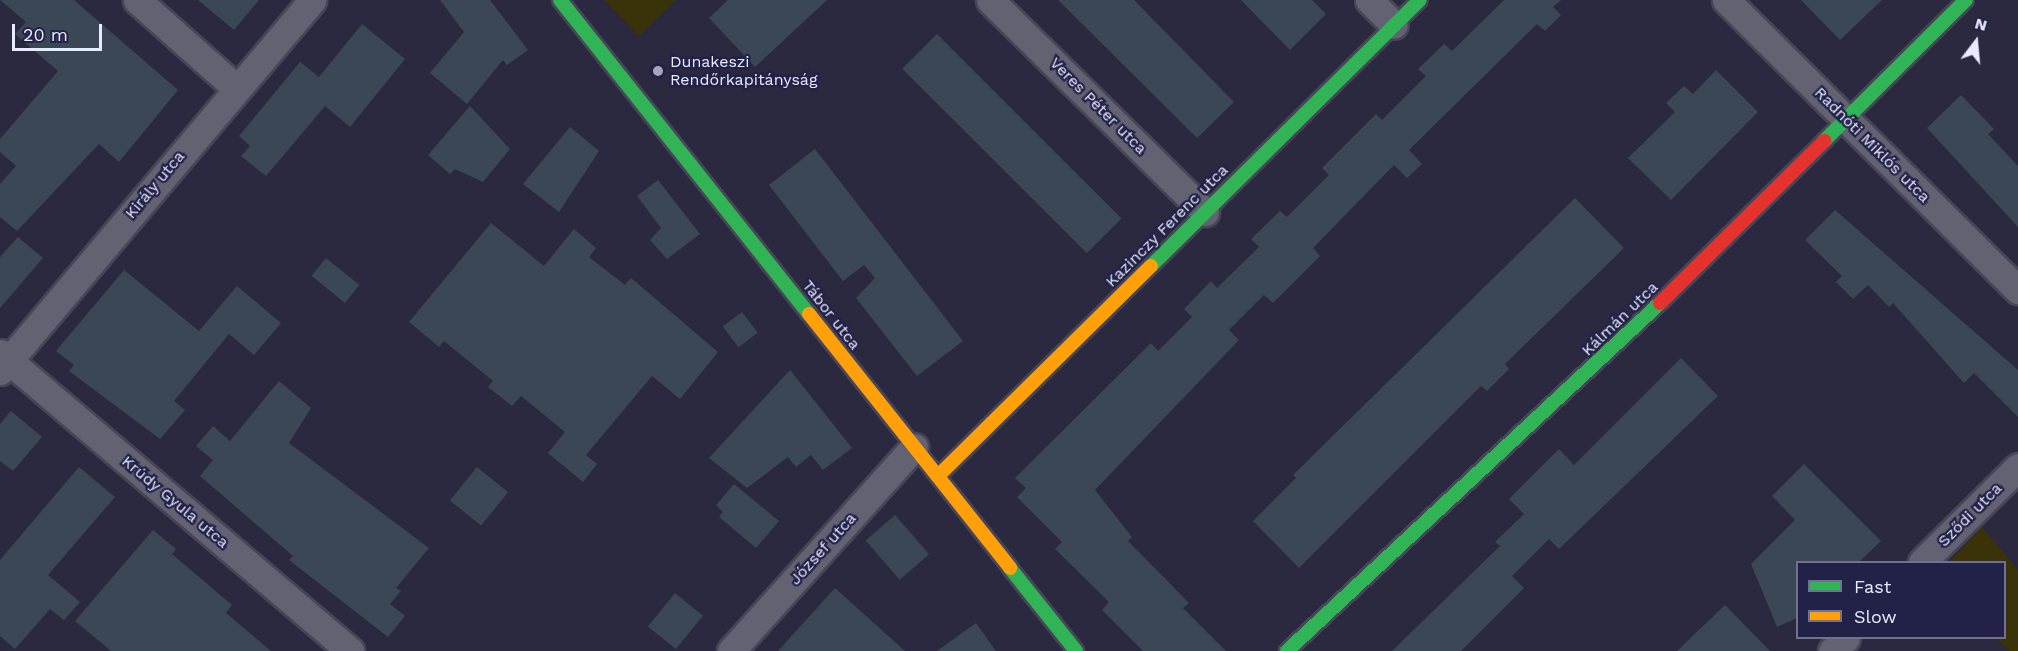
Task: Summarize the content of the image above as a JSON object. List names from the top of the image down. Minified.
{"streets":{"street":["Veres Péter utca","Radnóti Miklós utca","Király utca","Kazinczy Ferenc utca","Tábor utca","Kálmán utca","Krúdy Gyula utca","Sződi utca","József utca"]},"crossings":[["Veres Péter utca","Kazinczy Ferenc utca"],["Radnóti Miklós utca","Kálmán utca"],["Király utca","Krúdy Gyula utca"],["Kazinczy Ferenc utca","Tábor utca"],["Tábor utca","József utca"]],"places":["Dunakeszi Rendőrkapitányság"],"legend":["Fast","Slow"],"scale_bar":"20 m","north":"top"}
